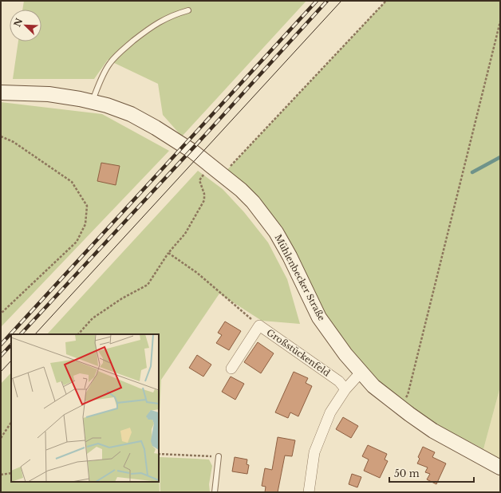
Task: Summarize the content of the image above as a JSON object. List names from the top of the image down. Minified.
{"streets":{"main road":["Mühlenbecker Straße"],"street":["Großstückenfeld"]},"scale_bar":"50 m","north":"top left"}
